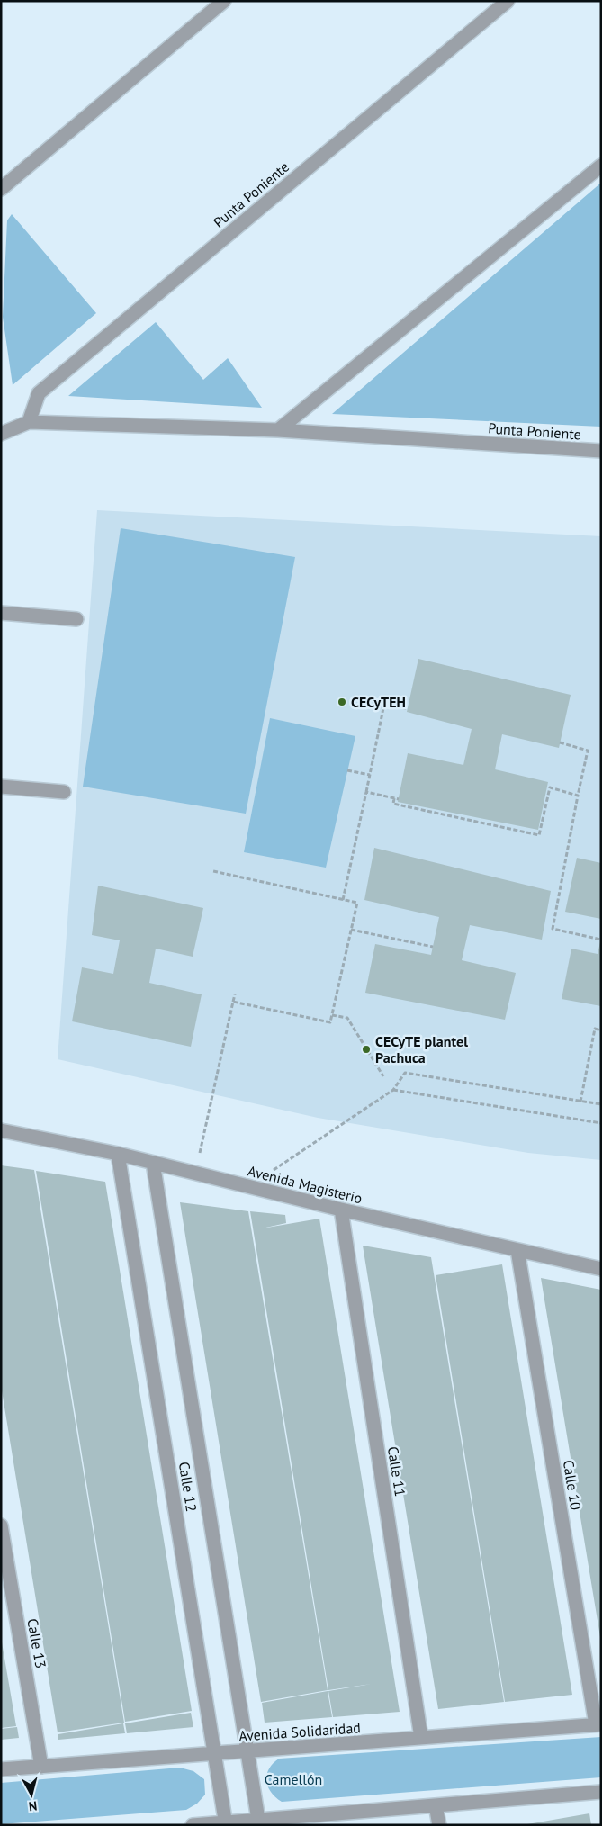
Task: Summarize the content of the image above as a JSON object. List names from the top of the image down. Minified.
{"streets":{"street":["Punta Poniente","Avenida Magisterio","Calle 11","Calle 10","Calle 12","Calle 13","Avenida Solidaridad"]},"crossings":[["Avenida Magisterio","Calle 11"],["Avenida Magisterio","Calle 10"],["Avenida Magisterio","Calle 12"],["Calle 11","Avenida Solidaridad"],["Calle 10","Avenida Solidaridad"],["Calle 12","Avenida Solidaridad"],["Calle 13","Avenida Solidaridad"]],"parks":["Camellón"],"places":["CECyTEH","CECyTE plantel Pachuca"],"north":"bottom"}
